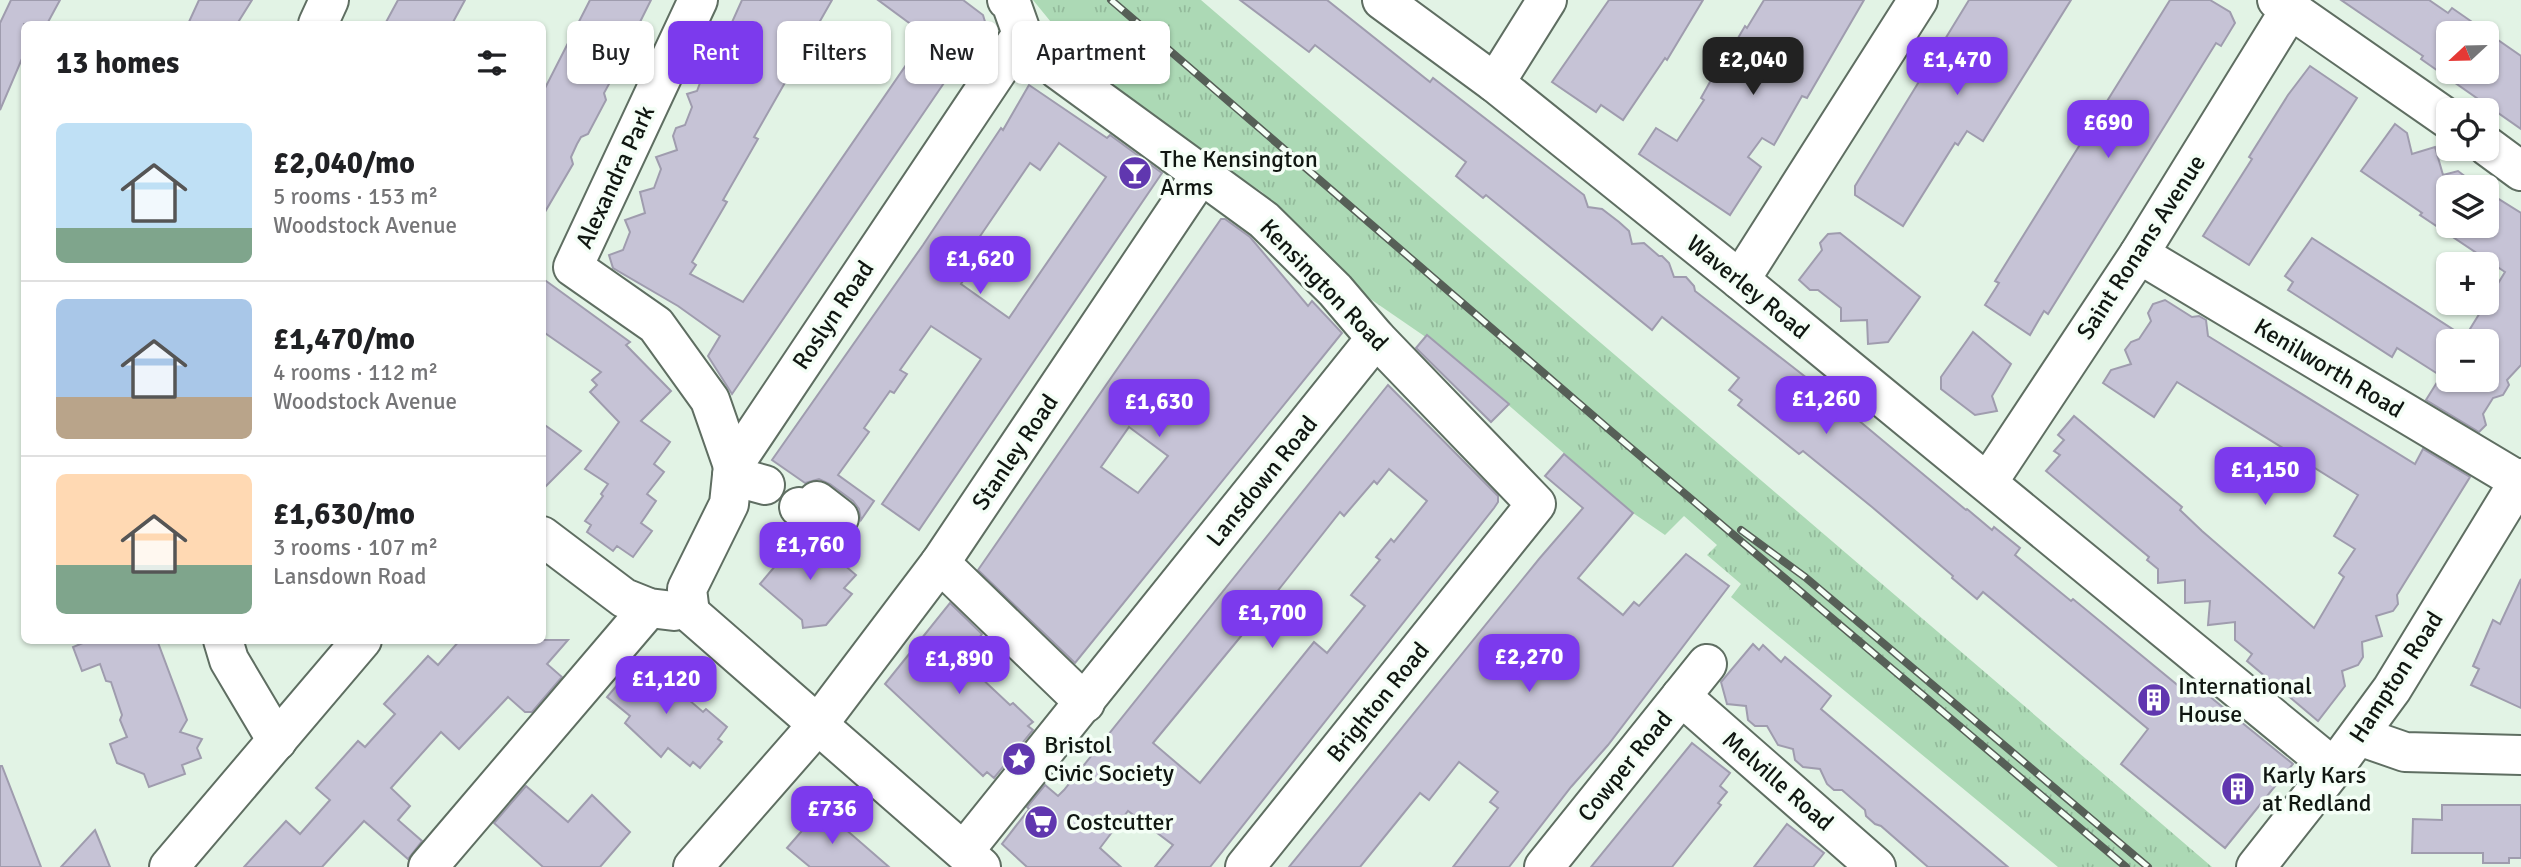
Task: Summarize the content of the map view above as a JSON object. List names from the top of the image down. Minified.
{"streets":{"street":["Alexandra Park","Saint Ronans Avenue","Kensington Road","Waverley Road","Roslyn Road","Kenilworth Road","Stanley Road","Lansdown Road","Hampton Road","Brighton Road","Cowper Road","Melville Road"]},"crossings":[["Alexandra Park","Roslyn Road"],["Saint Ronans Avenue","Waverley Road"],["Saint Ronans Avenue","Kenilworth Road"],["Kensington Road","Roslyn Road"],["Kensington Road","Stanley Road"],["Kensington Road","Lansdown Road"],["Kensington Road","Brighton Road"],["Waverley Road","Hampton Road"],["Kenilworth Road","Hampton Road"],["Cowper Road","Melville Road"]],"places":{"bar":["The Kensington Arms"],"building":["International House","Karly Kars at Redland"],"place":["Bristol Civic Society"],"supermarket":["Costcutter"]},"north":"left","page":{"map_buttons":["+","−"],"chip":["Buy","Rent","Filters","New","Apartment"],"heading":"13 homes","price":["£2,040","£1,470","£690","£1,620","£1,260","£1,630","£1,150","£1,760","£1,700","£2,270","£1,890","£1,120","£736"],"list":[{"name":"£2,040/mo","note":"5 rooms · 153 m² · Woodstock Avenue"},{"name":"£1,470/mo","note":"4 rooms · 112 m² · Woodstock Avenue"},{"name":"£1,630/mo","note":"3 rooms · 107 m² · Lansdown Road"}]}}
